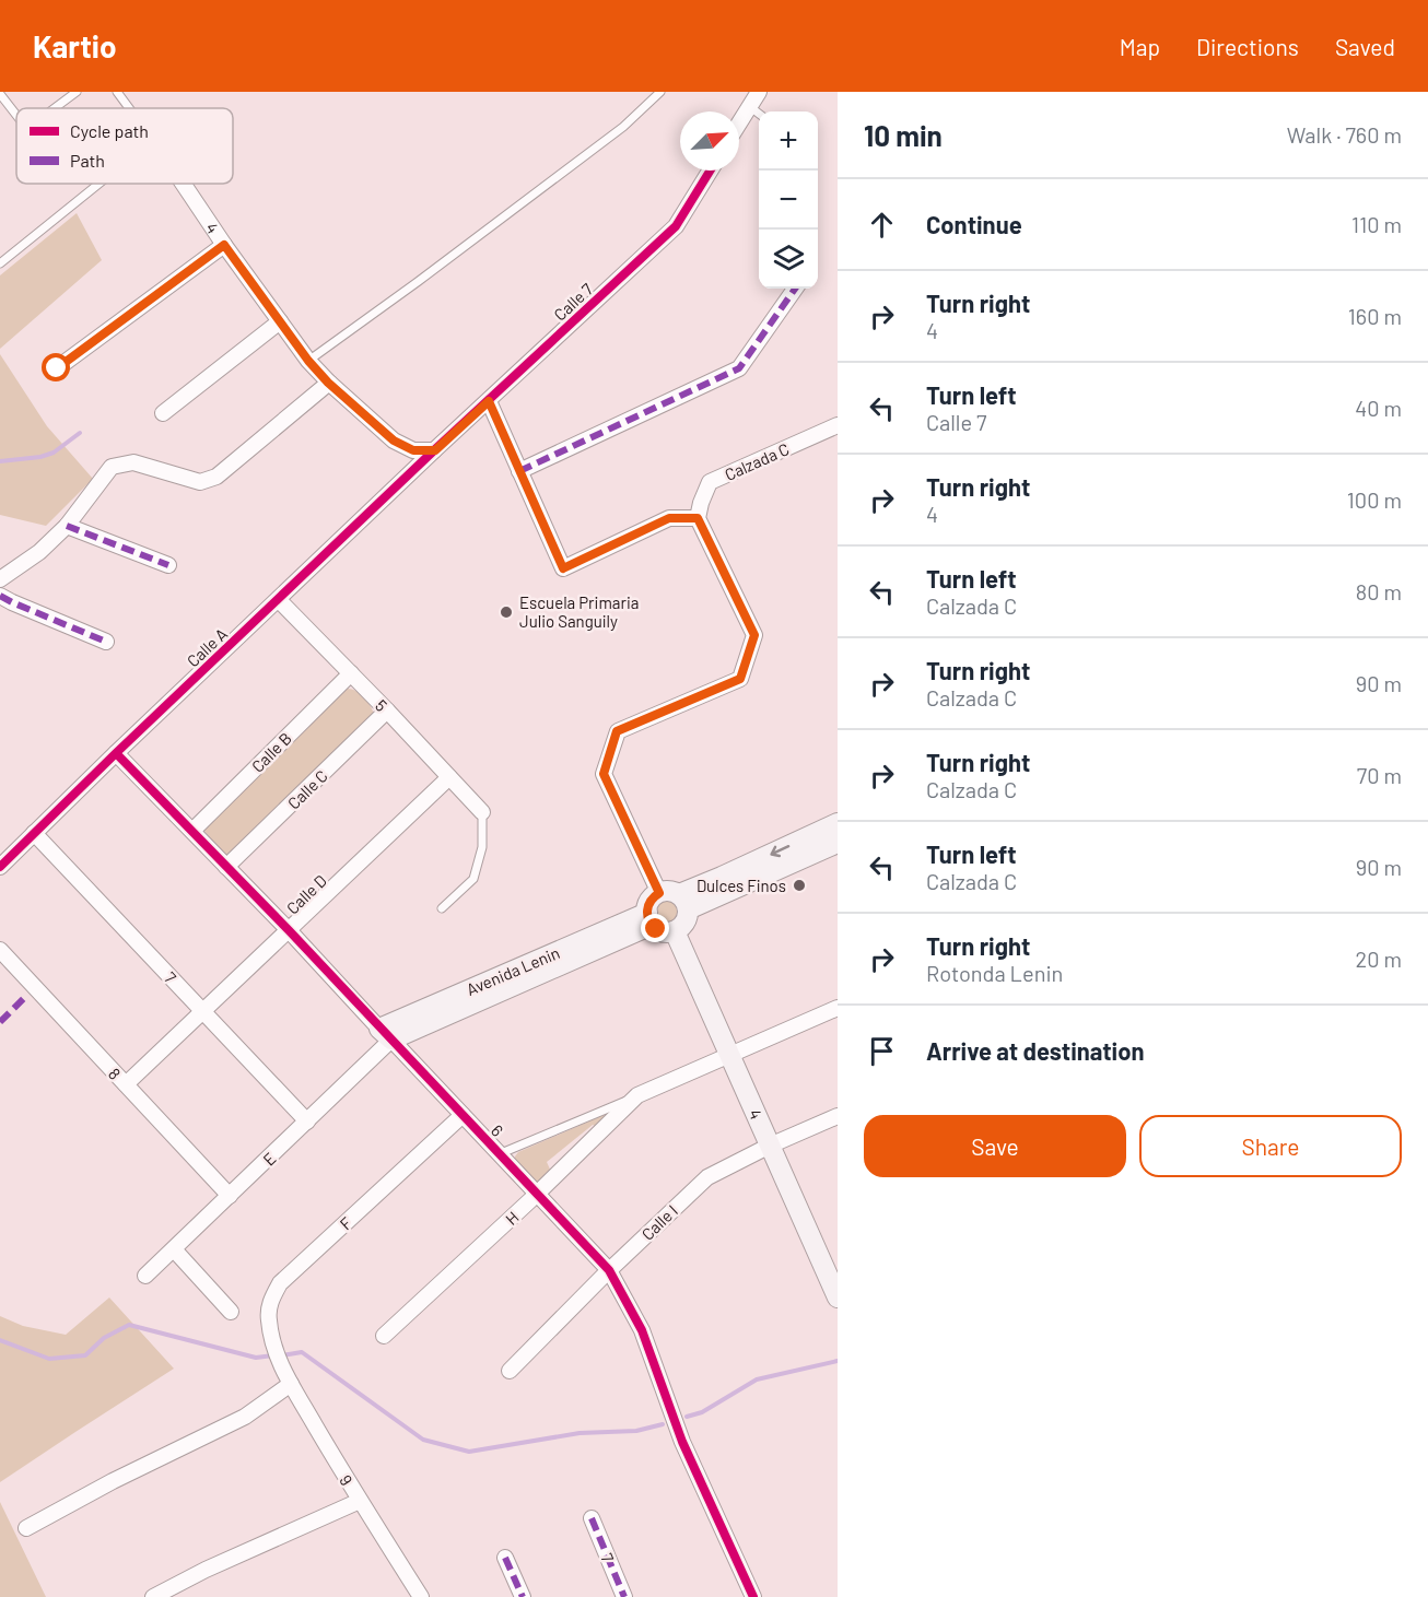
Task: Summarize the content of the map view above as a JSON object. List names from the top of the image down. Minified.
{"streets":{"street":["4","Calle 7","Calzada C","Calle A","5","Calle B","Calle C","Calle D","Avenida Lenin","7","8","6","E","H","Calle I","F","9"]},"crossings":[["4","Calle 7"],["4","Calle A"],["4","Avenida Lenin"],["4","H"],["4","Calle I"],["Calle 7","Calle A"],["Calle A","5"],["Calle A","7"],["Calle A","6"],["5","Calle B"],["5","Calle C"],["5","Calle D"],["Calle B","6"],["Calle C","6"],["Calle D","7"],["Calle D","8"],["Calle D","6"],["Avenida Lenin","6"],["Avenida Lenin","E"],["7","E"],["8","E"],["6","E"],["6","H"],["6","Calle I"],["6","F"],["F","9"]],"places":["Escuela Primaria Julio Sanguily","Dulces Finos"],"legend":["Cycle path","Path"],"north":"top right","page":{"header":"Kartio","nav":["Map","Directions","Saved"],"heading":["10 min","Walk · 760 m"],"map_buttons":["+","−"],"list":[["Continue","110 m"],["Turn right","4","160 m"],["Turn left","Calle 7","40 m"],["Turn right","4","100 m"],["Turn left","Calzada C","80 m"],["Turn right","Calzada C","90 m"],["Turn right","Calzada C","70 m"],["Turn left","Calzada C","90 m"],["Turn right","Rotonda Lenin","20 m"],"Arrive at destination"],"buttons":["Save","Share"]}}
